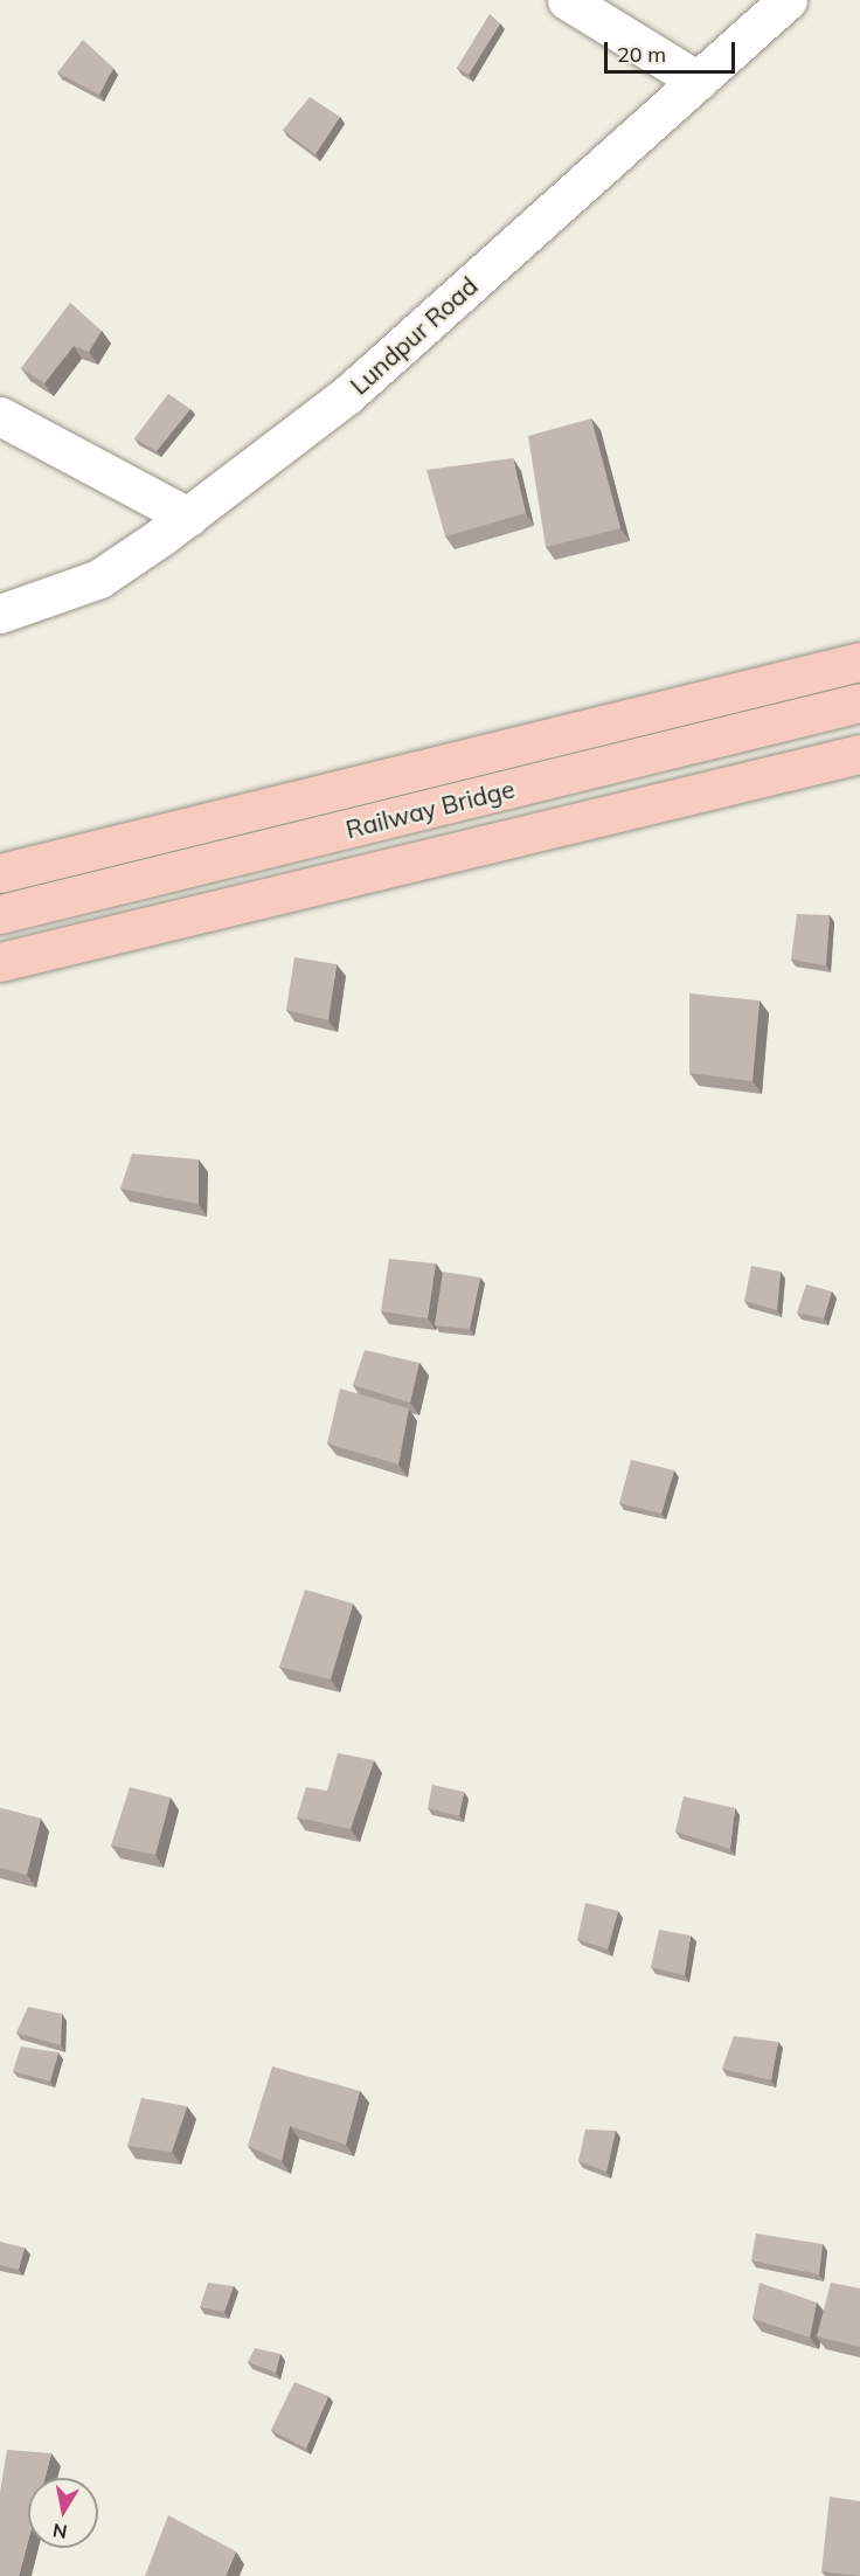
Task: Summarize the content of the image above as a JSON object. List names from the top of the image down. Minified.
{"streets":{"main road":["Railway Bridge"],"street":["Lundpur Road"]},"scale_bar":"20 m","north":"bottom"}
